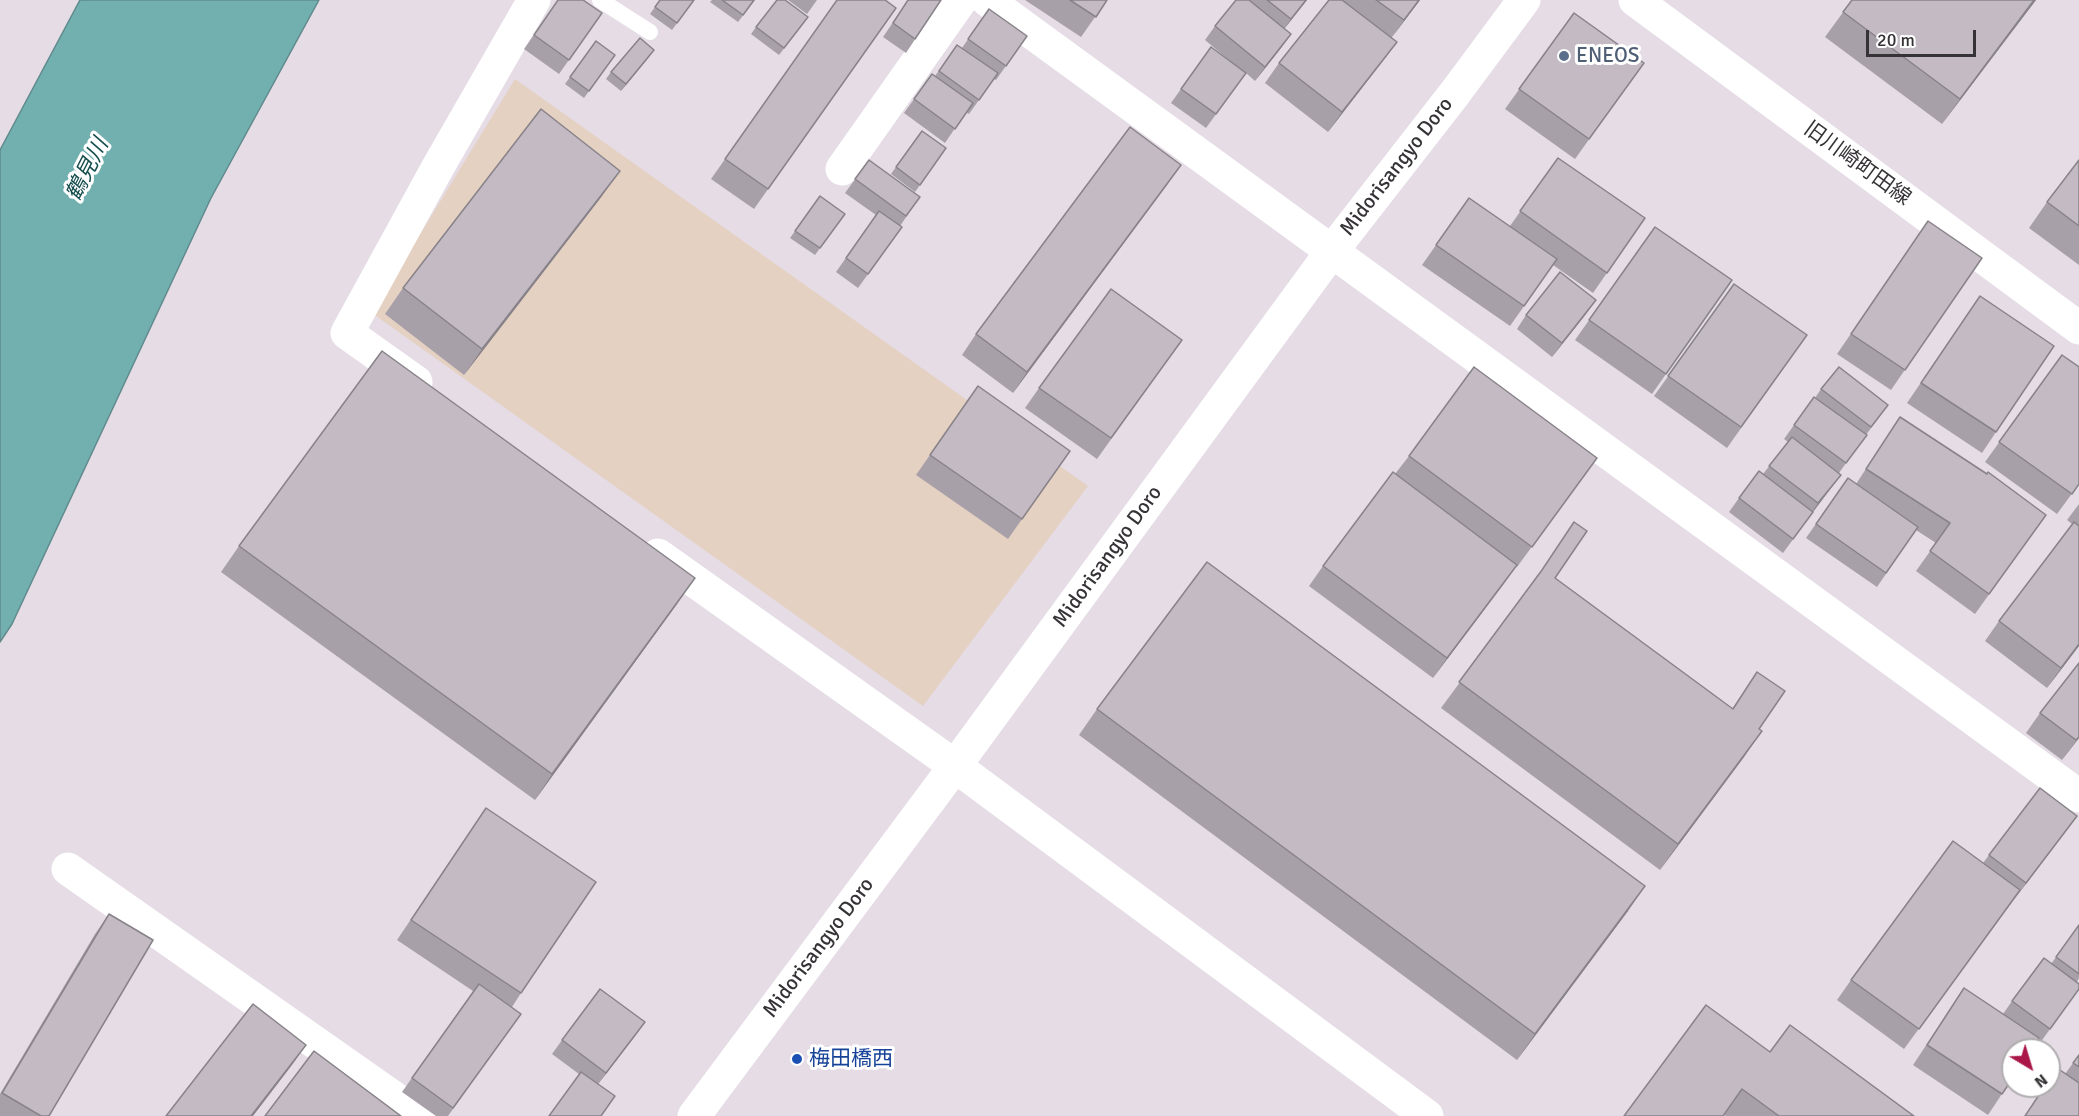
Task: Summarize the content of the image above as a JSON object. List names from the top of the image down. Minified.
{"streets":{"street":["旧川崎町田線","Midorisangyo Doro"]},"water":["鶴見川"],"places":["ENEOS","梅田橋西"],"scale_bar":"20 m","north":"bottom right"}
